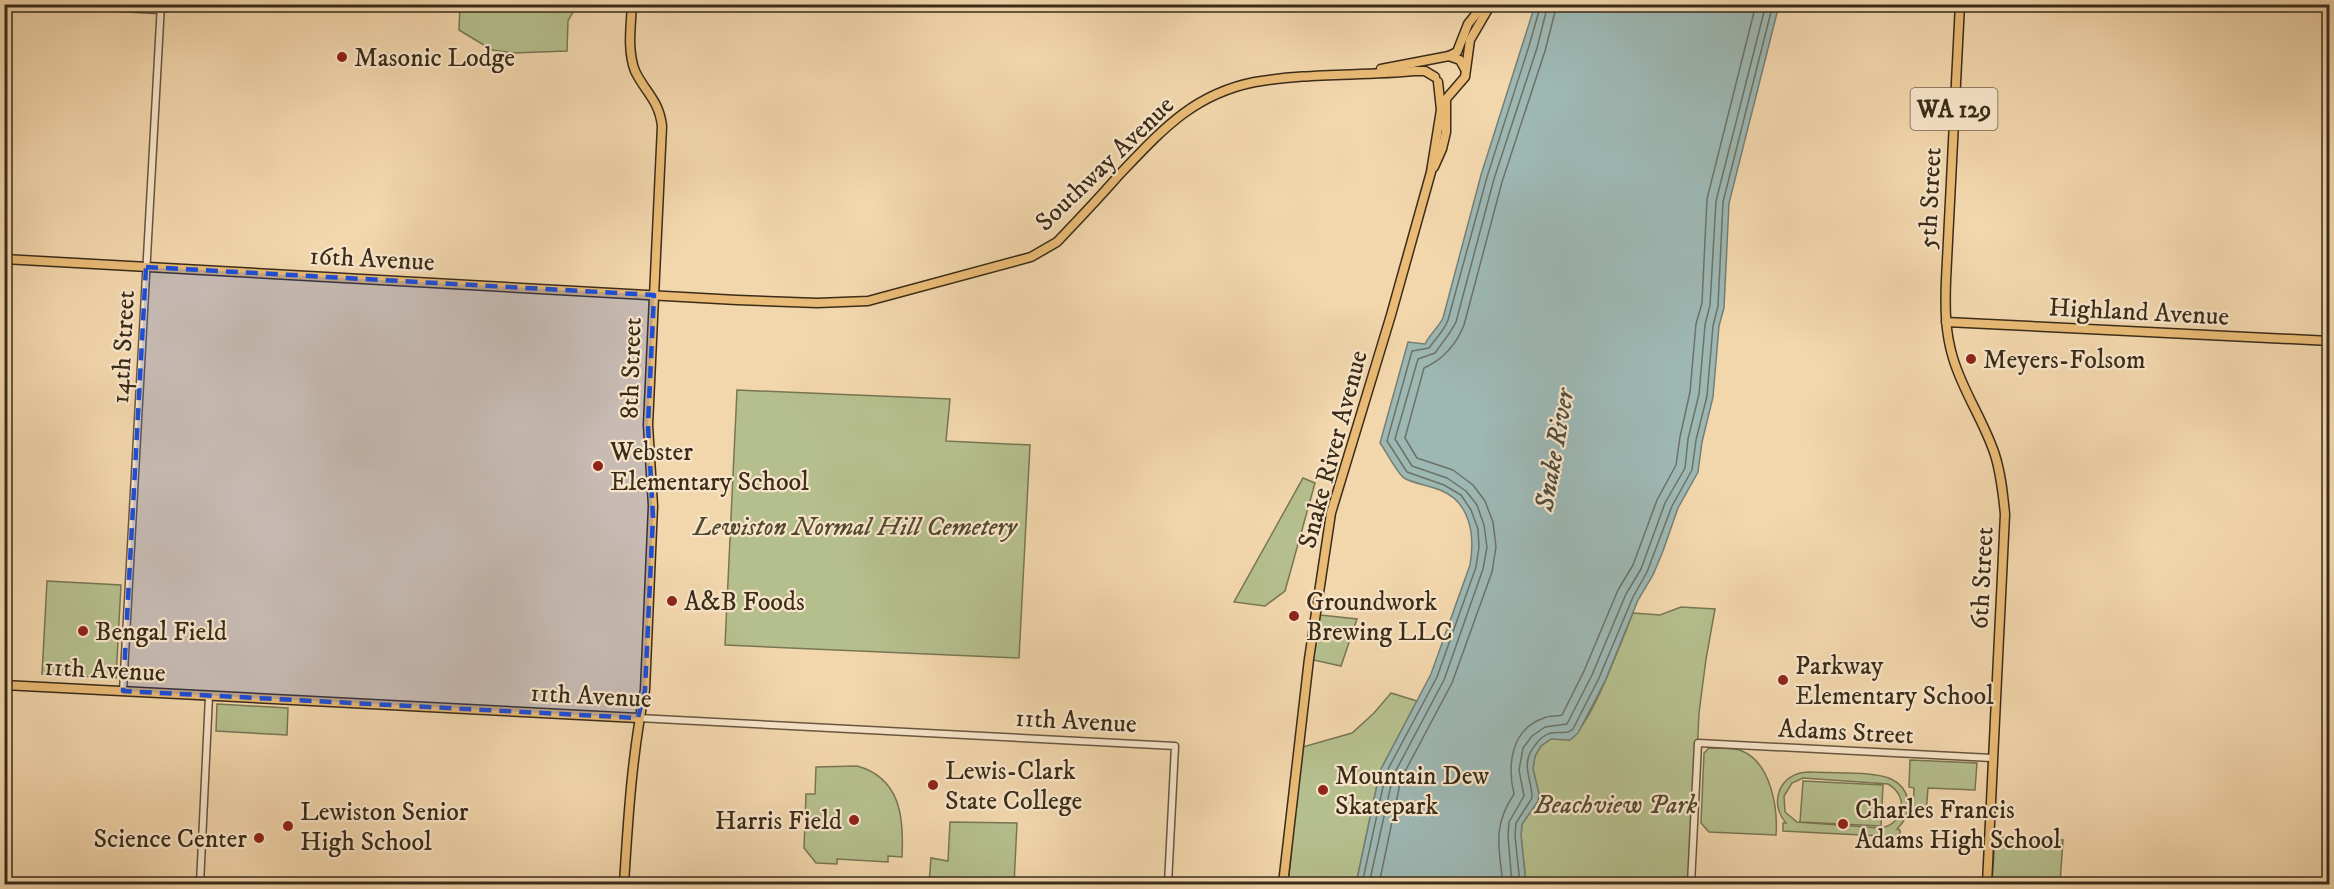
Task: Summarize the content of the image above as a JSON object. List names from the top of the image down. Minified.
{"streets":{"main road":["WA 129","Southway Avenue","5th Street","16th Avenue","Highland Avenue","8th Street","Snake River Avenue","6th Street","11th Avenue"],"street":["14th Street","Adams Street"]},"crossings":[["Southway Avenue","16th Avenue"],["Southway Avenue","Snake River Avenue"],["5th Street","Highland Avenue"],["5th Street","6th Street"],["16th Avenue","14th Street"],["16th Avenue","8th Street"],["Highland Avenue","6th Street"],["14th Street","11th Avenue"],["8th Street","11th Avenue"],["6th Street","Adams Street"]],"water":["Snake River"],"parks":["Lewiston Normal Hill Cemetery","Beachview Park"],"places":["Masonic Lodge","Meyers-Folsom","Webster Elementary School","A&B Foods","Groundwork Brewing LLC","Bengal Field","Parkway Elementary School","Lewis-Clark State College","Mountain Dew Skatepark","Harris Field","Charles Francis Adams High School","Lewiston Senior High School","Science Center"]}
